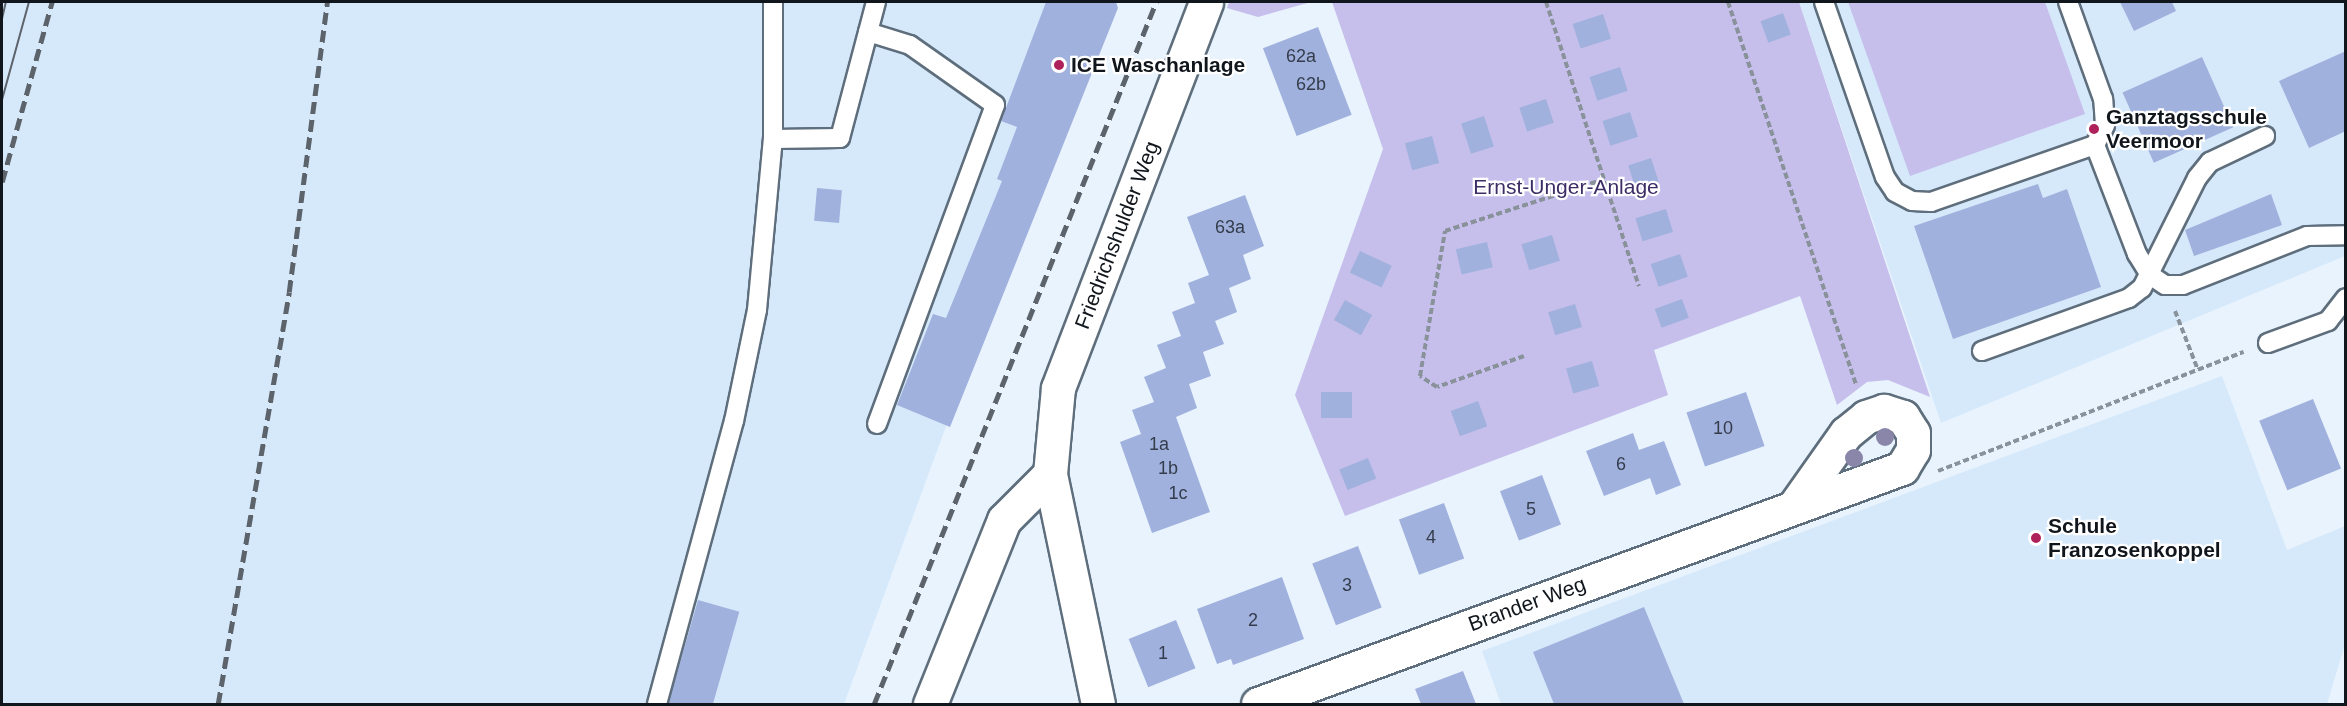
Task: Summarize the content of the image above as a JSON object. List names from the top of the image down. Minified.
{"streets":{"street":["Friedrichshulder Weg","Brander Weg"]},"parks":["Ernst-Unger-Anlage"],"places":["ICE Waschanlage","Ganztagsschule Veermoor","Schule Franzosenkoppel"],"house_numbers":["62a","62b","63a","10","1a","6","1b","1c","5","4","3","2","1"]}
